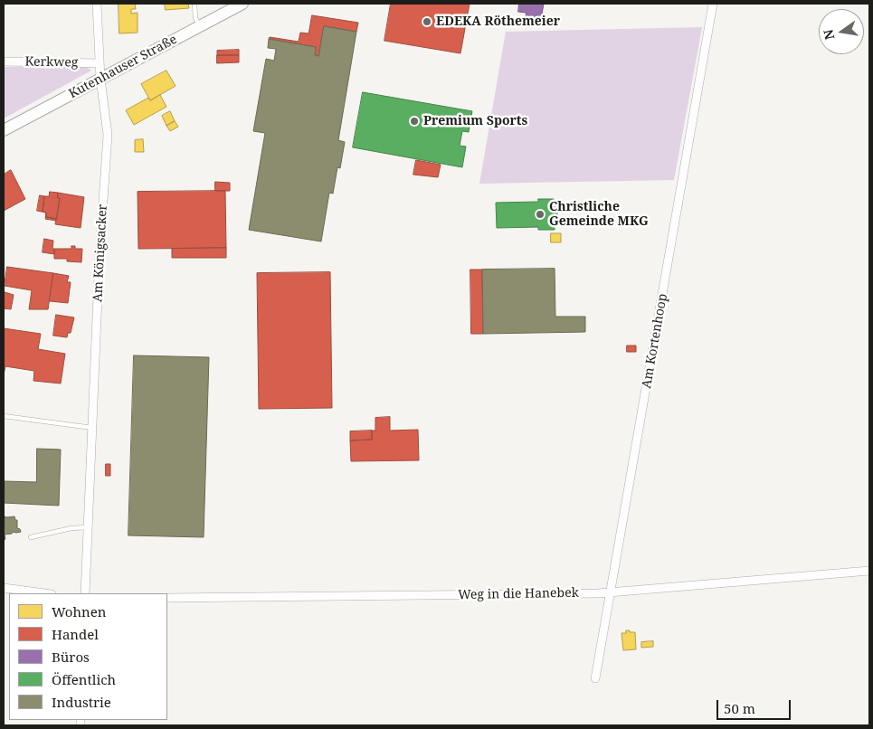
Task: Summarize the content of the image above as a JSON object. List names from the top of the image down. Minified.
{"streets":{"street":["Kerkweg","Kutenhauser Straße","Am Königsacker","Am Kortenhoop","Weg in die Hanebek"]},"crossings":[["Kerkweg","Am Königsacker"],["Kutenhauser Straße","Am Königsacker"],["Am Kortenhoop","Weg in die Hanebek"]],"places":["EDEKA Röthemeier","Premium Sports","Christliche Gemeinde MKG"],"legend":["Wohnen","Handel","Büros","Öffentlich","Industrie"],"scale_bar":"50 m","north":"left"}
